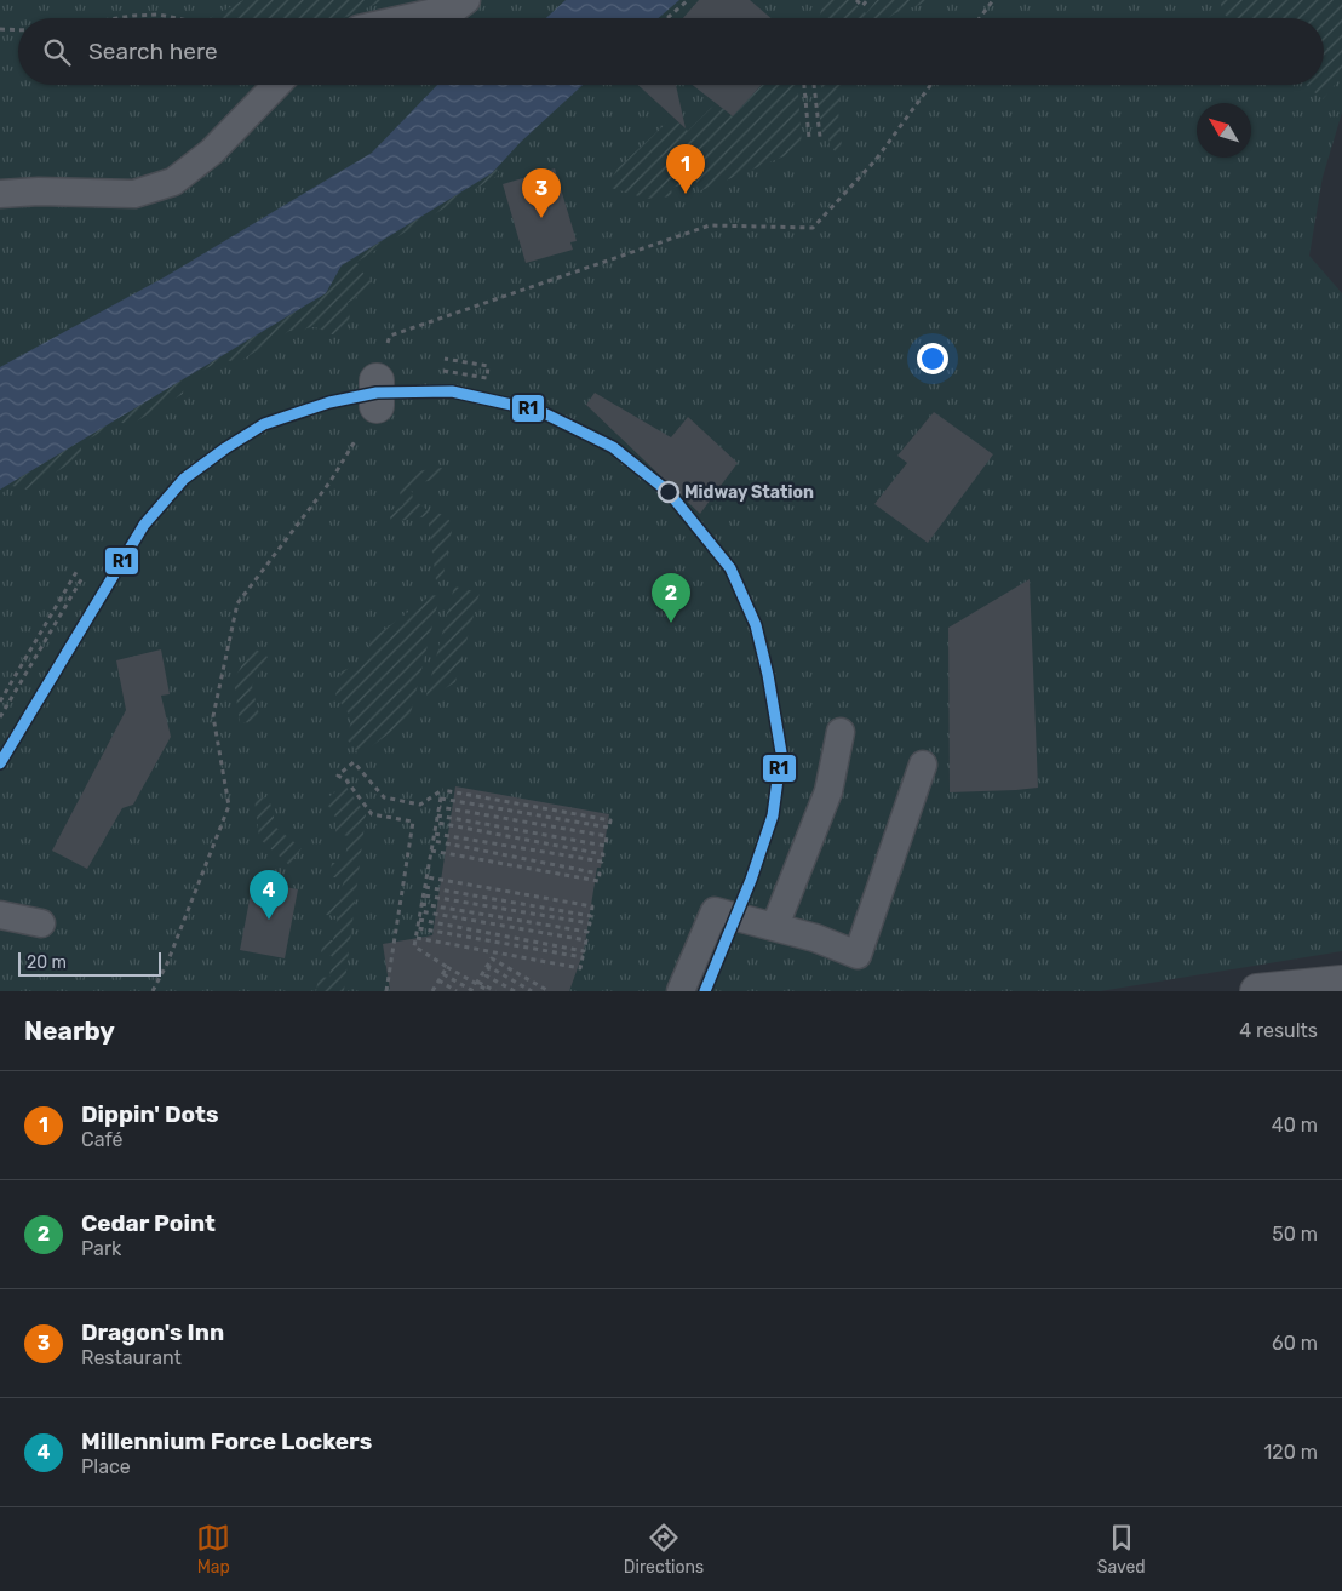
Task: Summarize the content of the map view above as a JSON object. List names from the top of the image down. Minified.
{"places":["Midway Station"],"lines":["transit line R1"],"scale_bar":"20 m","north":"top left","page":{"search":"Search here","pins":["1","3","2","4"],"scale":"20 m","heading":["Nearby","4 results"],"list":[{"mark":"1","name":"Dippin' Dots","note":"Café","value":"40 m"},{"mark":"2","name":"Cedar Point","note":"Park","value":"50 m"},{"mark":"3","name":"Dragon's Inn","note":"Restaurant","value":"60 m"},{"mark":"4","name":"Millennium Force Lockers","note":"Place","value":"120 m"}],"nav":["Map","Directions","Saved"]}}
